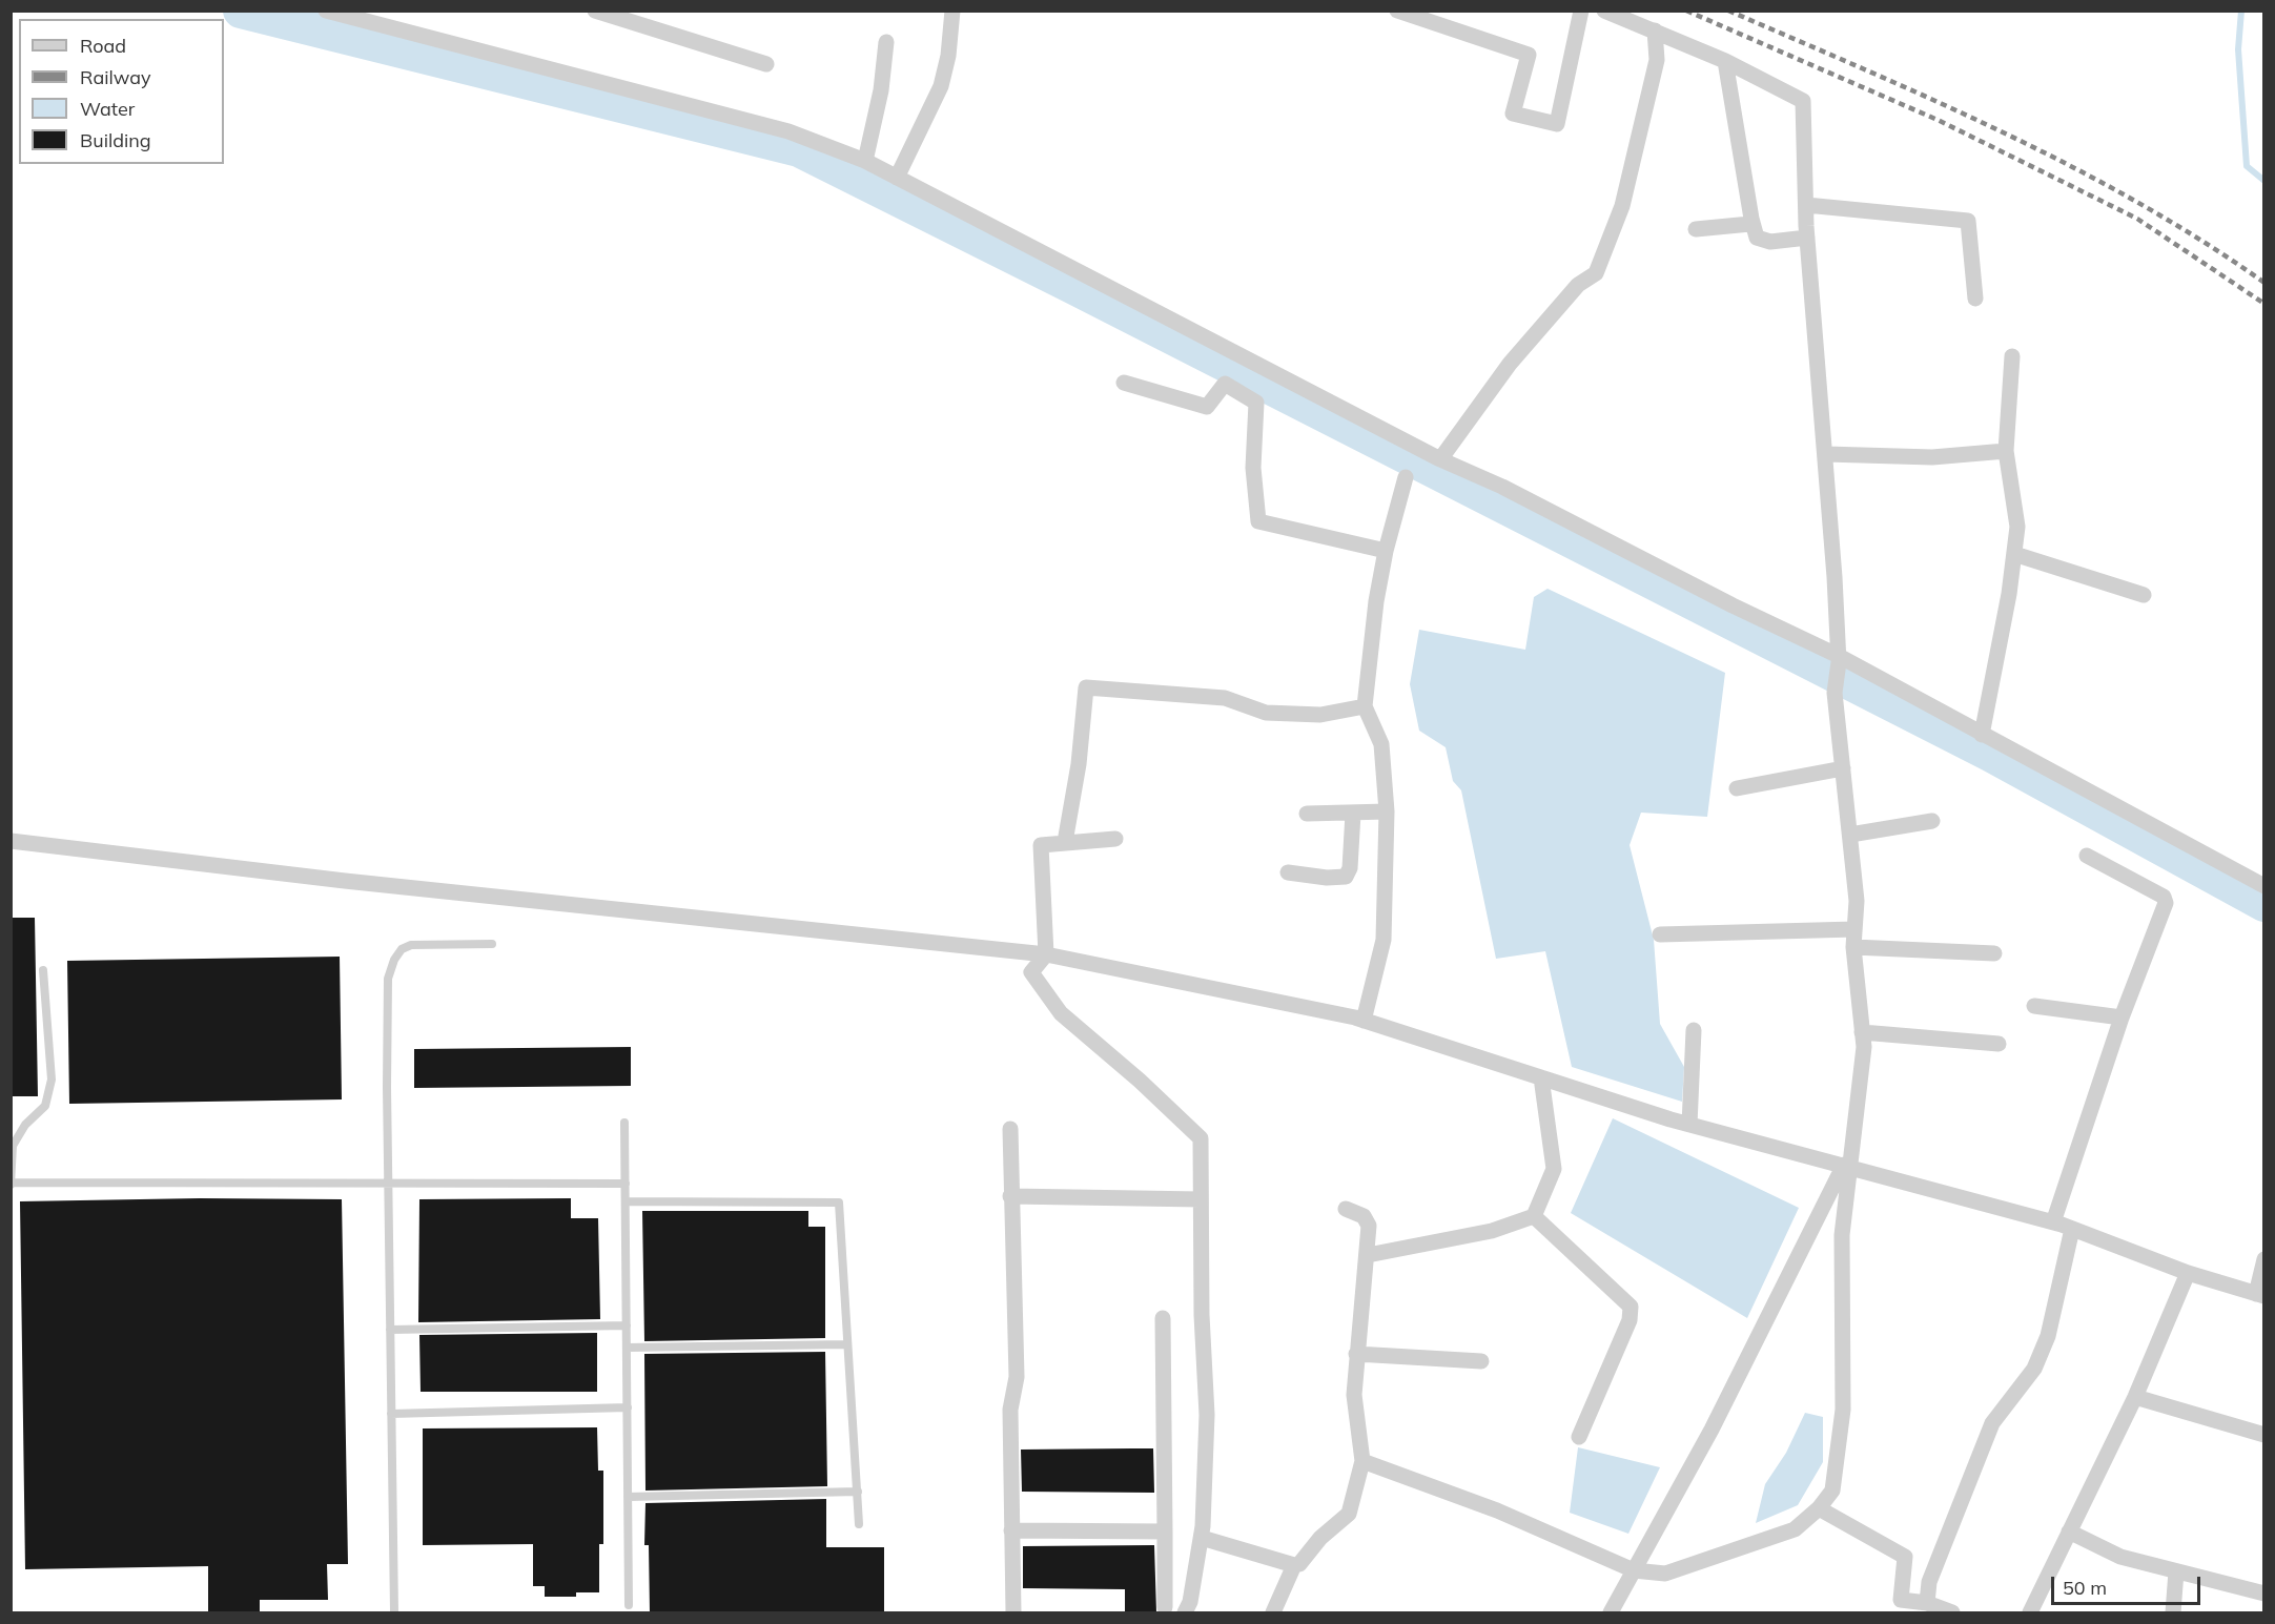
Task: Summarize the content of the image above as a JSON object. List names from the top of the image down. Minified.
{"legend":["Road","Railway","Water","Building"],"scale_bar":"50 m"}
